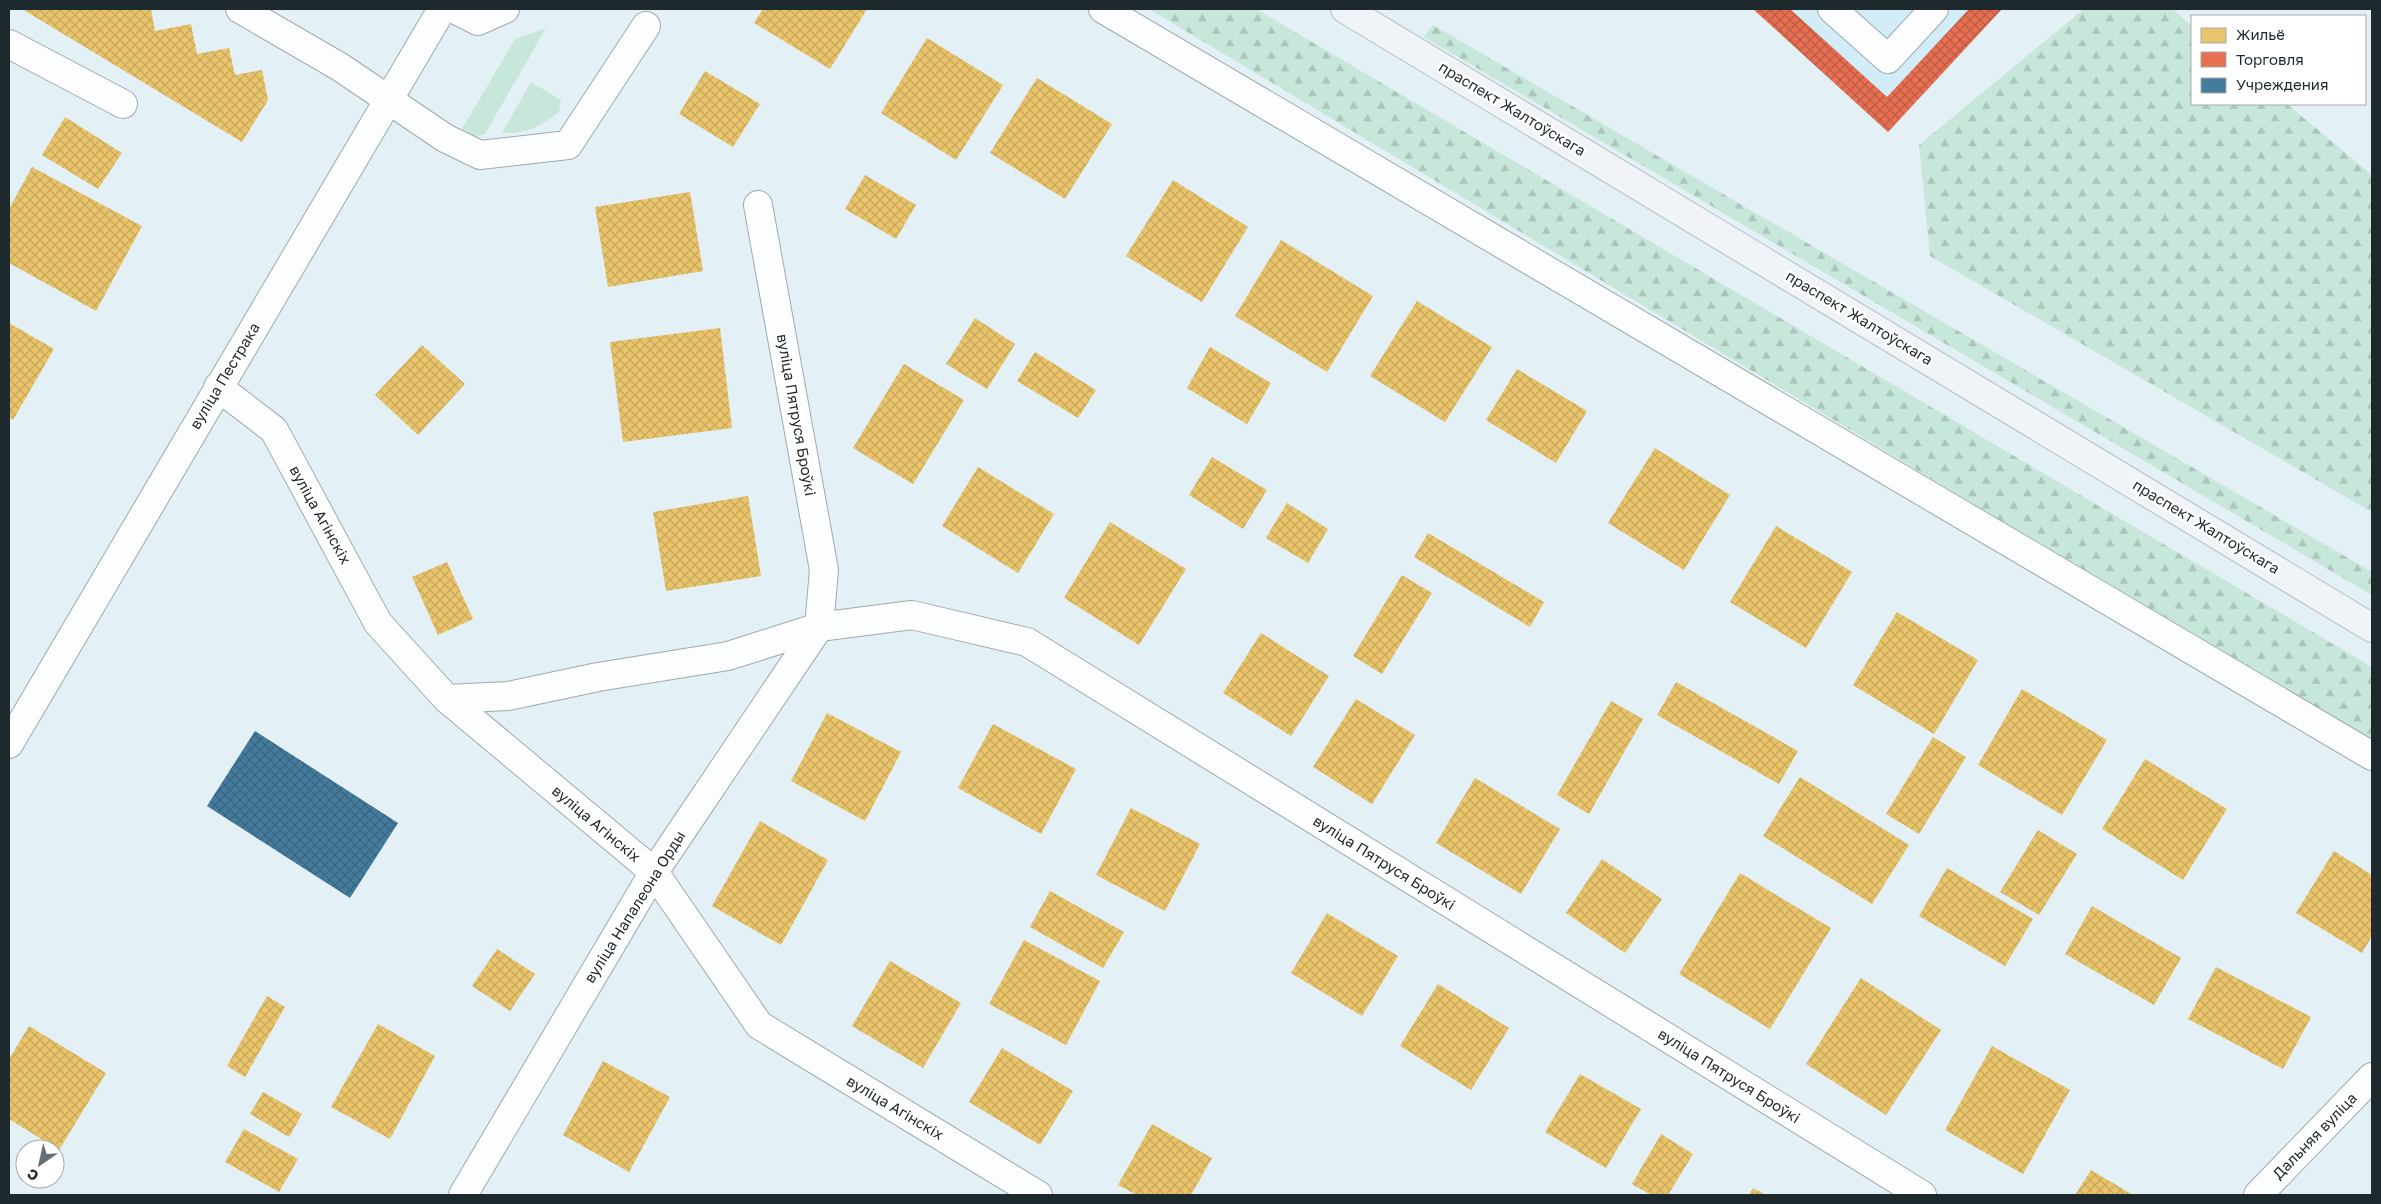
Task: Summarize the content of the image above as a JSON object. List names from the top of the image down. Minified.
{"streets":{"main road":["праспект Жалтоўскага"],"street":["вуліца Пестрака","вуліца Пятруся Броўкі","вуліца Агінскіх","вуліца Напалеона Орды","Дальняя вуліца"]},"crossings":[["вуліца Пестрака","вуліца Агінскіх"],["вуліца Пятруся Броўкі","вуліца Агінскіх"],["вуліца Пятруся Броўкі","вуліца Напалеона Орды"],["вуліца Агінскіх","вуліца Напалеона Орды"]],"legend":["Жильё","Торговля","Учреждения"],"north":"bottom left"}
